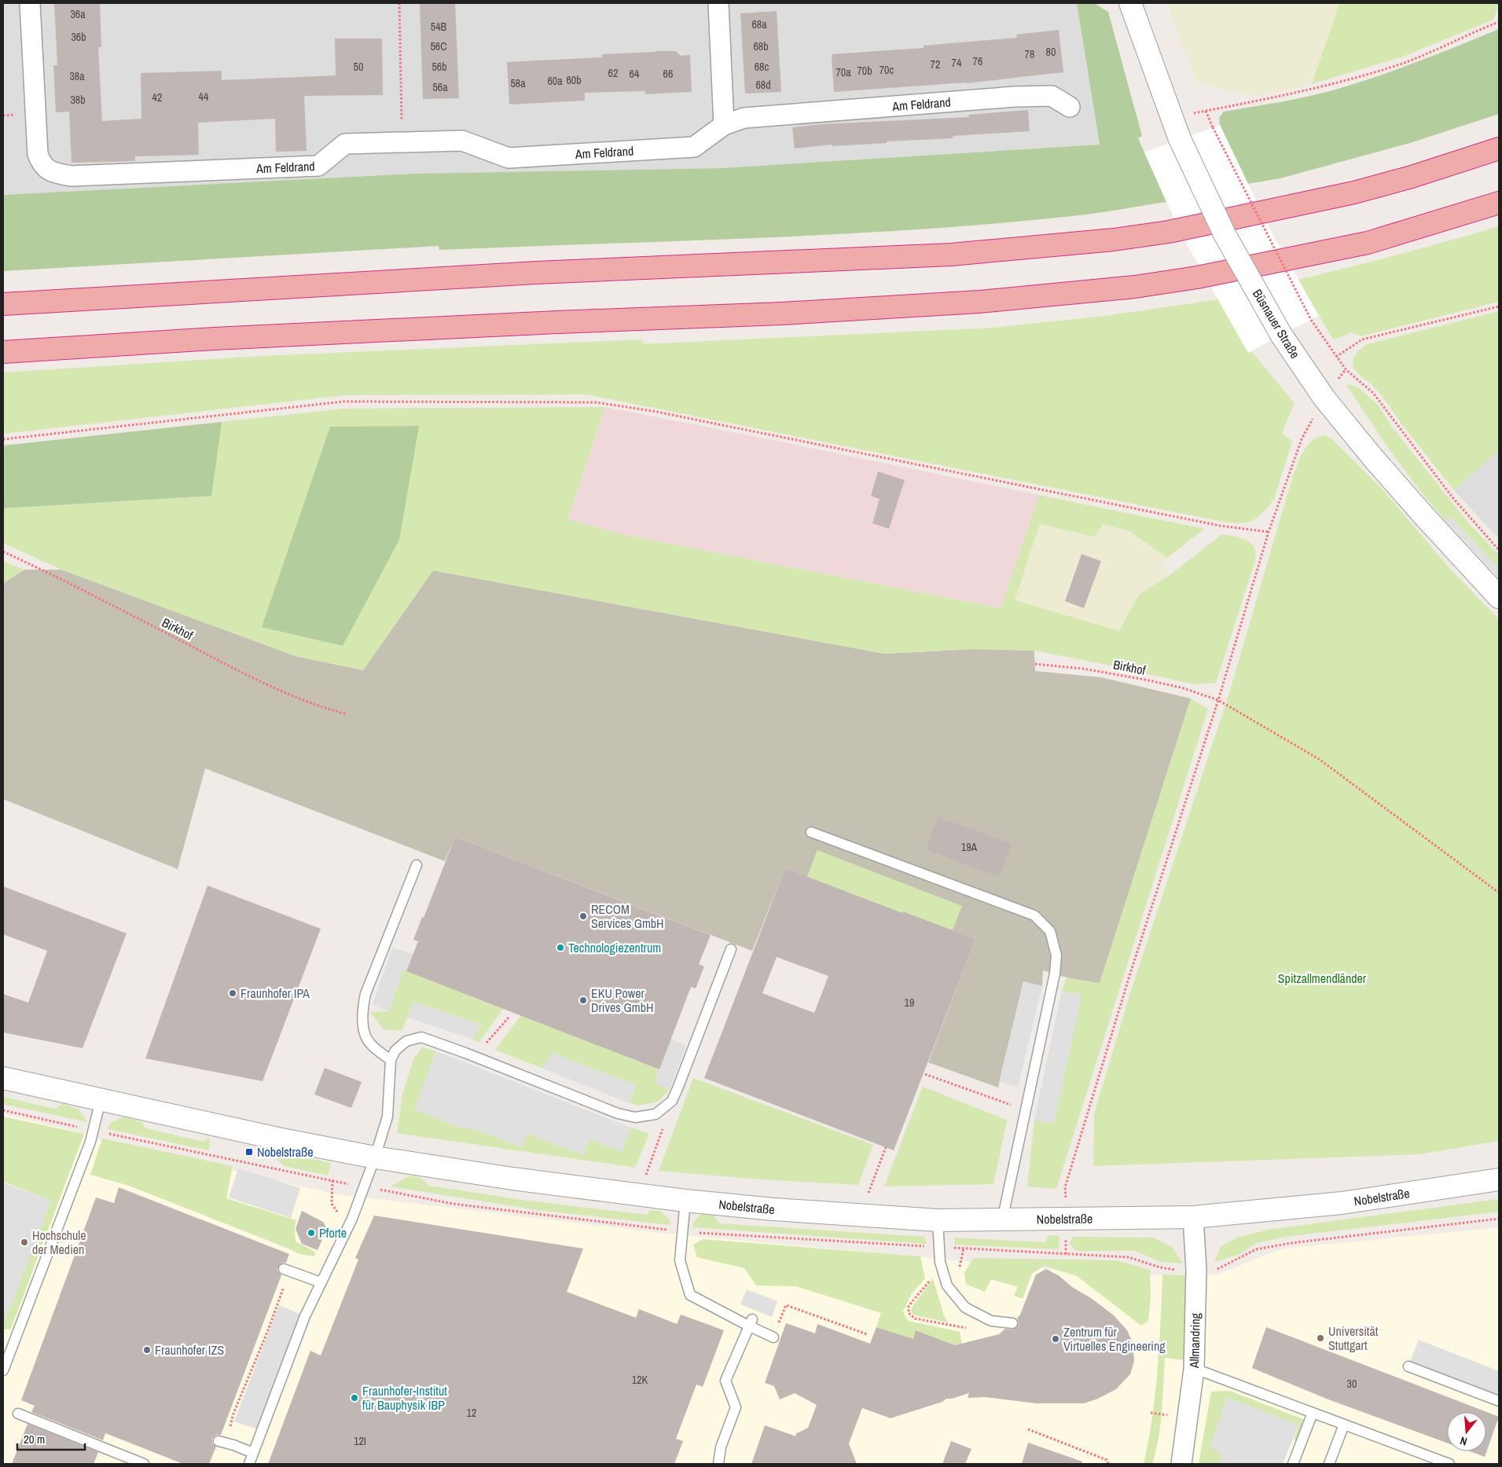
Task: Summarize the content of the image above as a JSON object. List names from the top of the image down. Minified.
{"streets":{"street":["Am Feldrand","Büsnauer Straße","Nobelstraße","Allmandring"],"path":["Birkhof"]},"crossings":[["Nobelstraße","Allmandring"]],"parks":["Spitzallmendländer"],"places":{"other":["RECOM Services GmbH","Technologiezentrum","Fraunhofer IPA","EKU Power Drives GmbH","Pforte","Hochschule der Medien","Universität Stuttgart","Zentrum für Virtuelles Engineering","Fraunhofer IZS","Fraunhofer-Institut für Bauphysik IBP"],"transit":["Nobelstraße"]},"house_numbers":["36a","68a","54B","36b","56C","68b","80","78","76","74","72","50","56b","68c","70c","70b","70a","62","64","66","38a","60b","60a","58a","68d","56a","44","42","38b","19A","19","12K","30","12","12I"],"scale_bar":"20 m","north":"bottom"}
